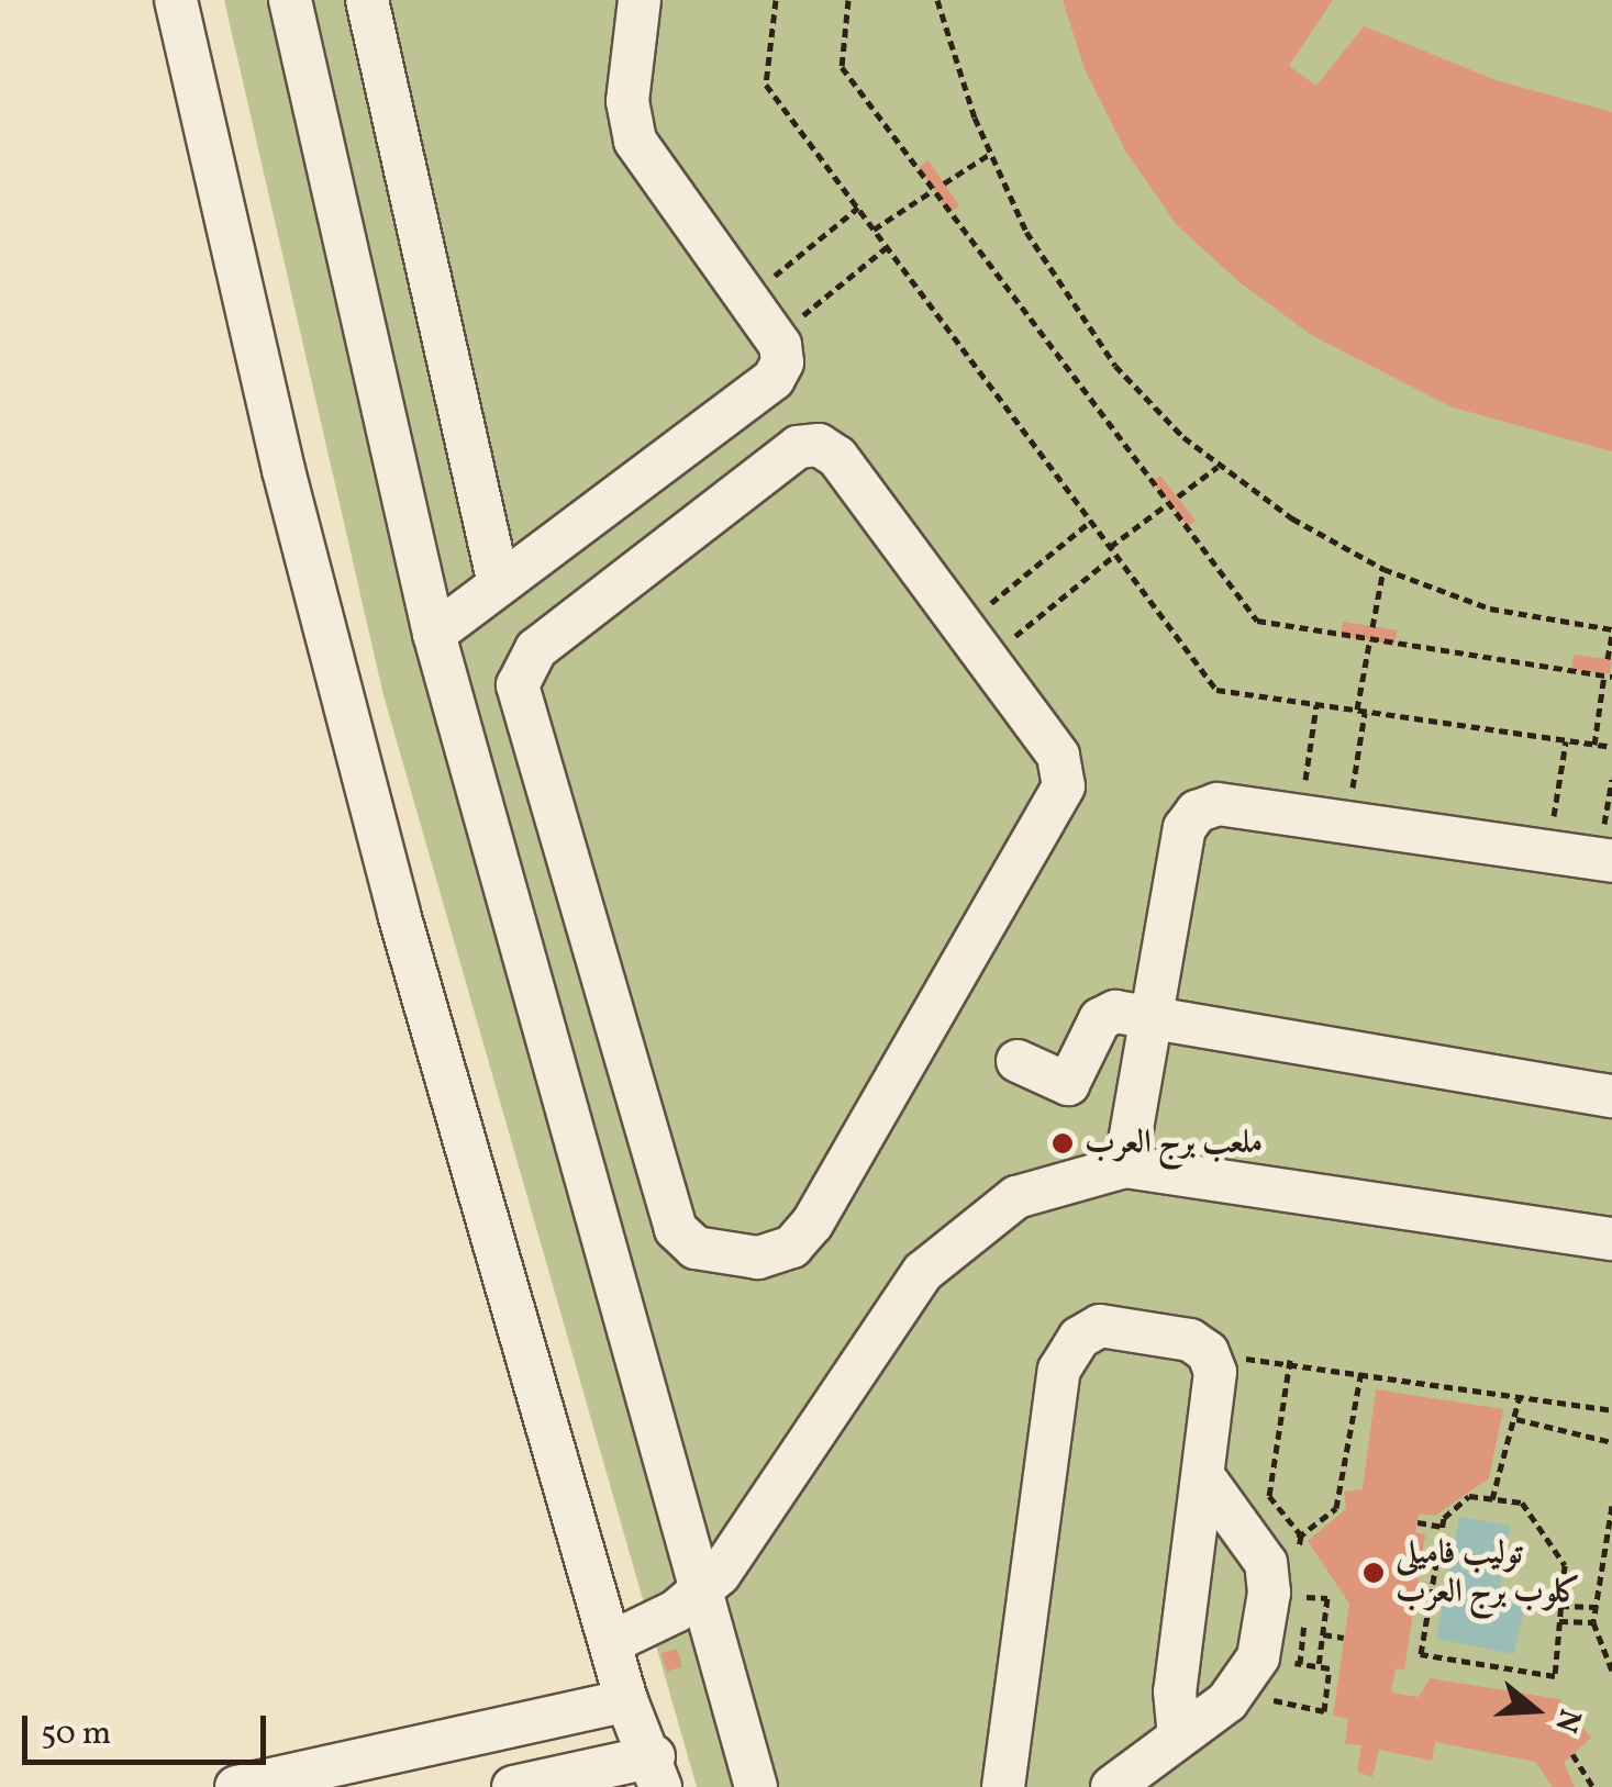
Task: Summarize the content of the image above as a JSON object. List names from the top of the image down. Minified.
{"places":["ملعب برج العرب","توليب فاميلى كلوب برج العرب"],"scale_bar":"50 m","north":"right"}
